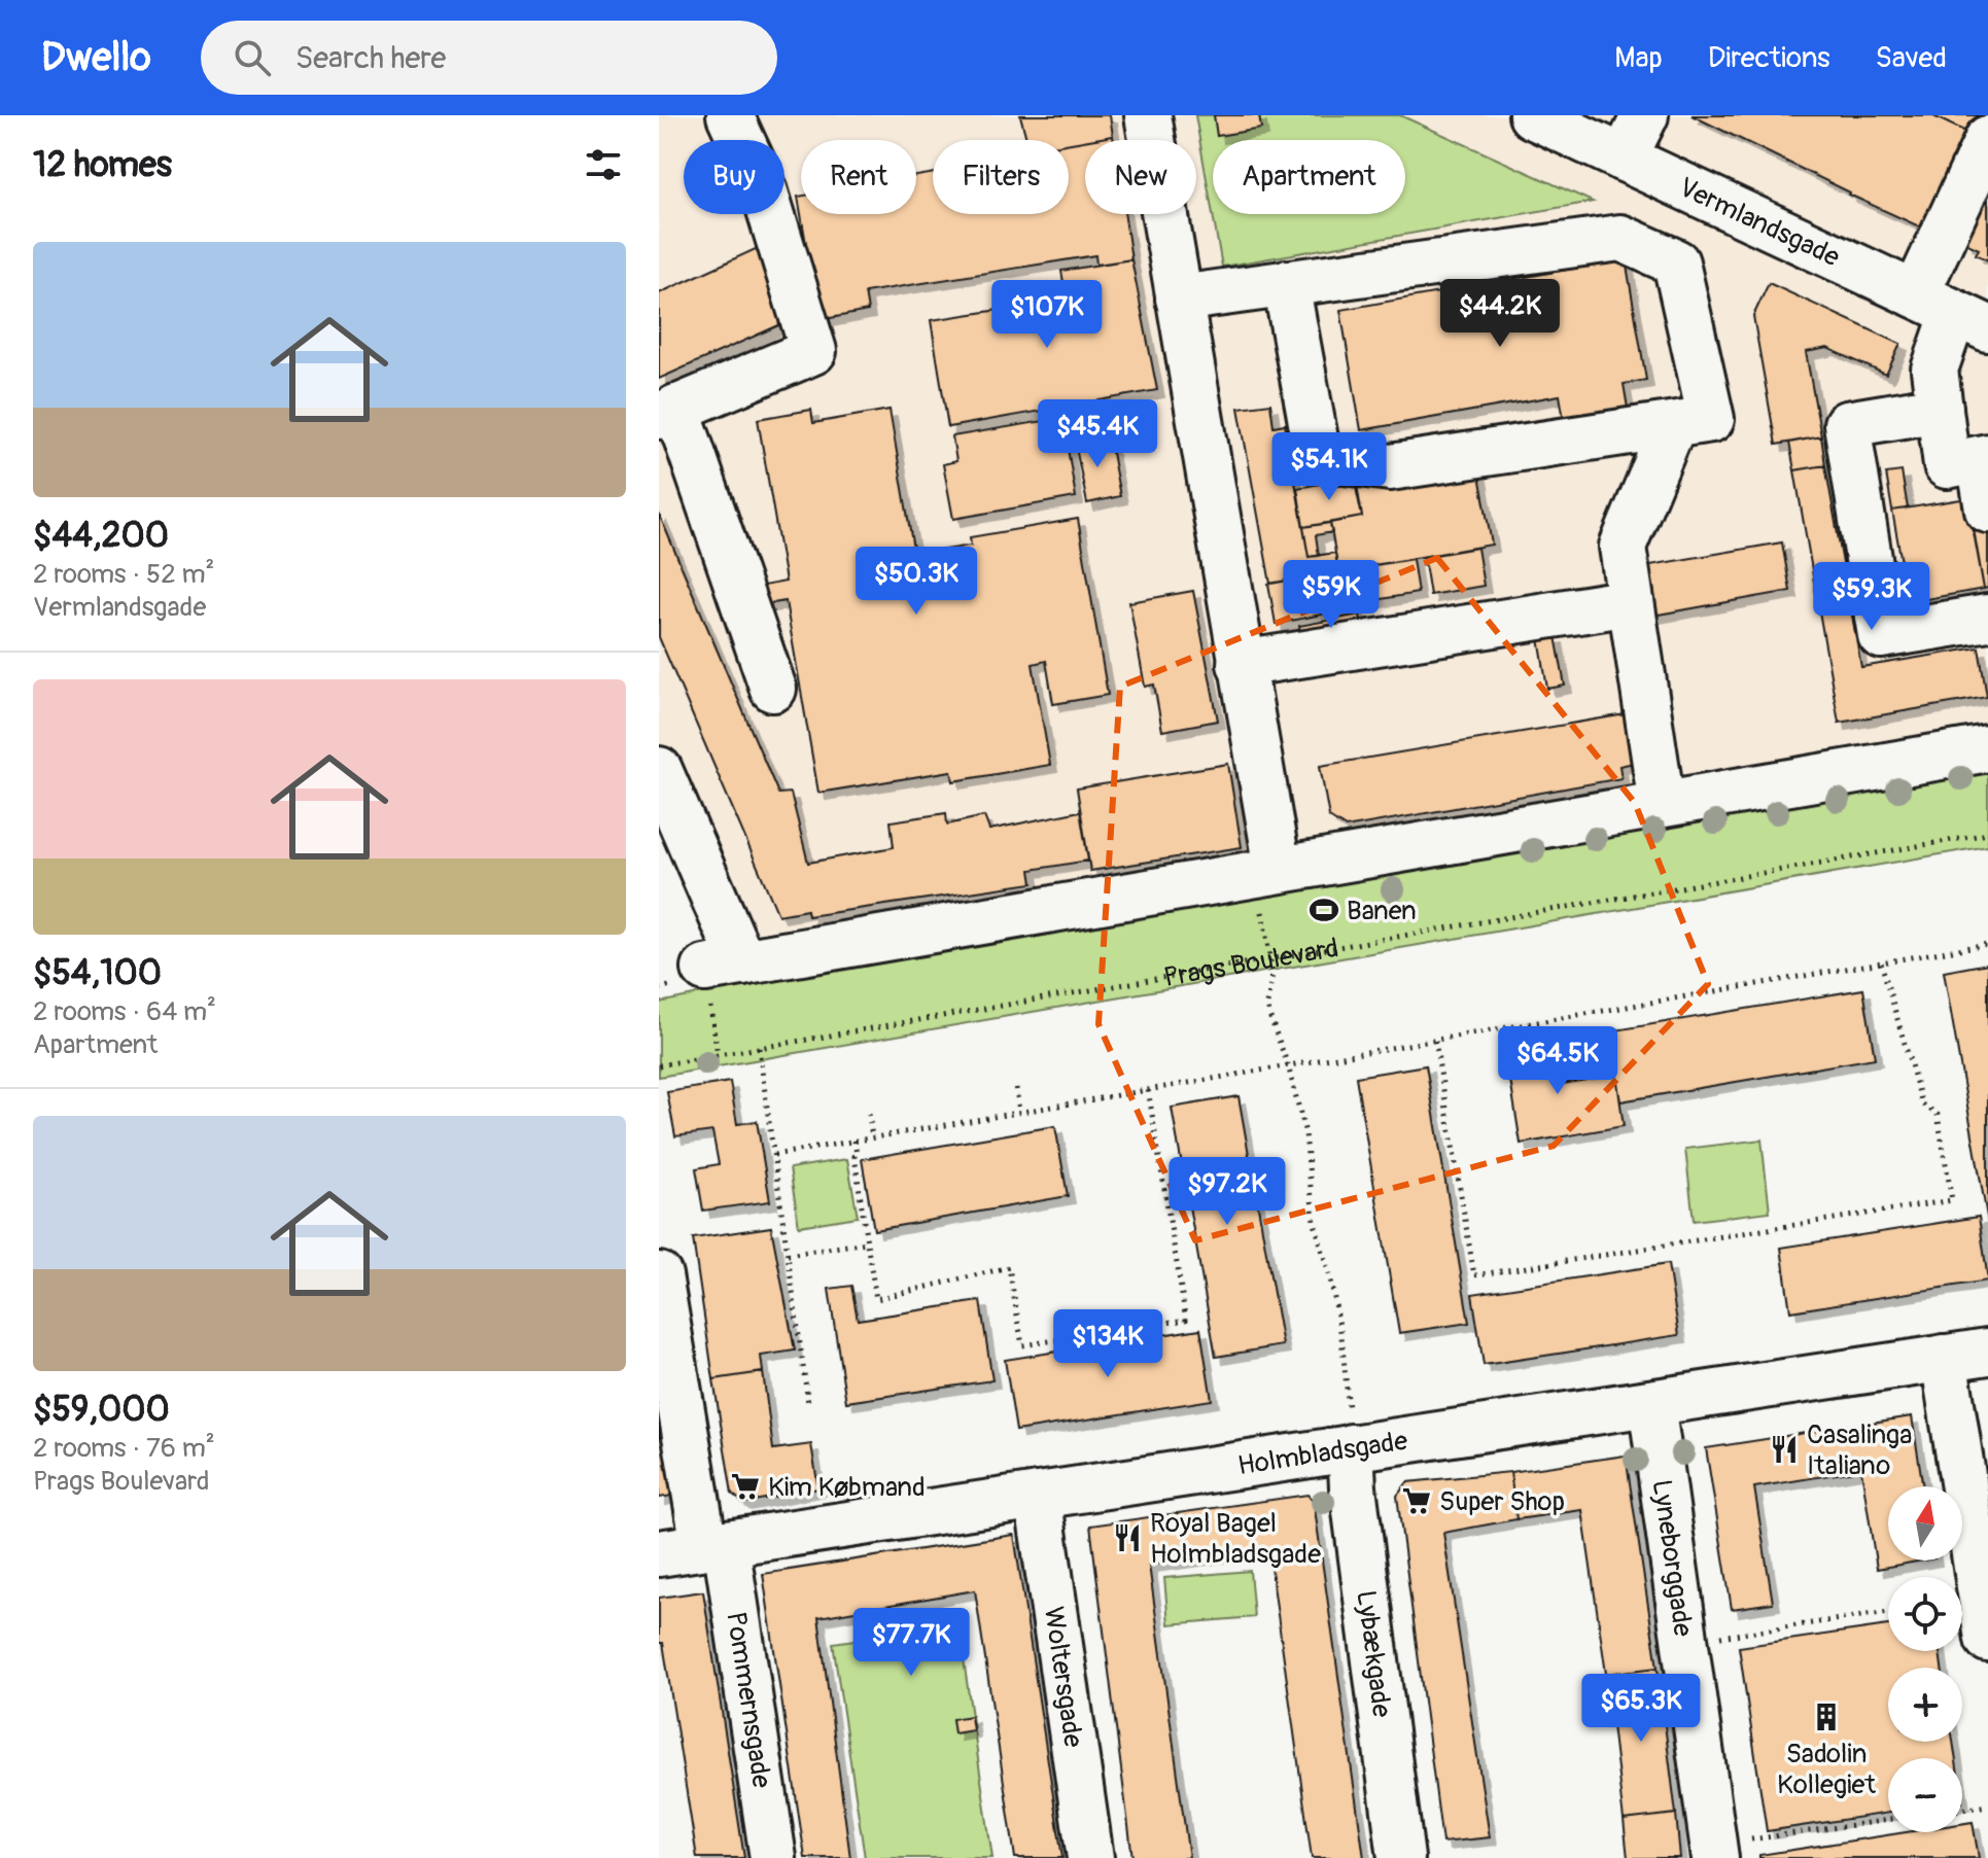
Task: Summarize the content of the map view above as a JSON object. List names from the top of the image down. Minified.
{"streets":{"street":["Vermlandsgade","Holmbladsgade","Lyneborggade","Lybækgade","Woltersgade","Pommernsgade"],"path":["Prags Boulevard"]},"crossings":[["Holmbladsgade","Lyneborggade"],["Holmbladsgade","Lybækgade"],["Holmbladsgade","Woltersgade"],["Holmbladsgade","Pommernsgade"]],"places":{"sports":["Banen"],"restaurant":["Casalinga Italiano","Royal Bagel Holmbladsgade"],"supermarket":["Kim Købmand","Super Shop"],"building":["Sadolin Kollegiet"]},"north":"top","page":{"header":"Dwello","search":"Search here","nav":["Map","Directions","Saved"],"heading":"12 homes","chip":["Buy","Rent","Filters","New","Apartment"],"list":[{"name":"$44,200","note":"2 rooms · 52 m² · Vermlandsgade"},{"name":"$54,100","note":"2 rooms · 64 m² · Apartment"},{"name":"$59,000","note":"2 rooms · 76 m² · Prags Boulevard"}],"price":["$44.2K","$107K","$45.4K","$54.1K","$50.3K","$59K","$59.3K","$64.5K","$97.2K","$134K","$77.7K","$65.3K"],"map_buttons":["+","−"]}}
